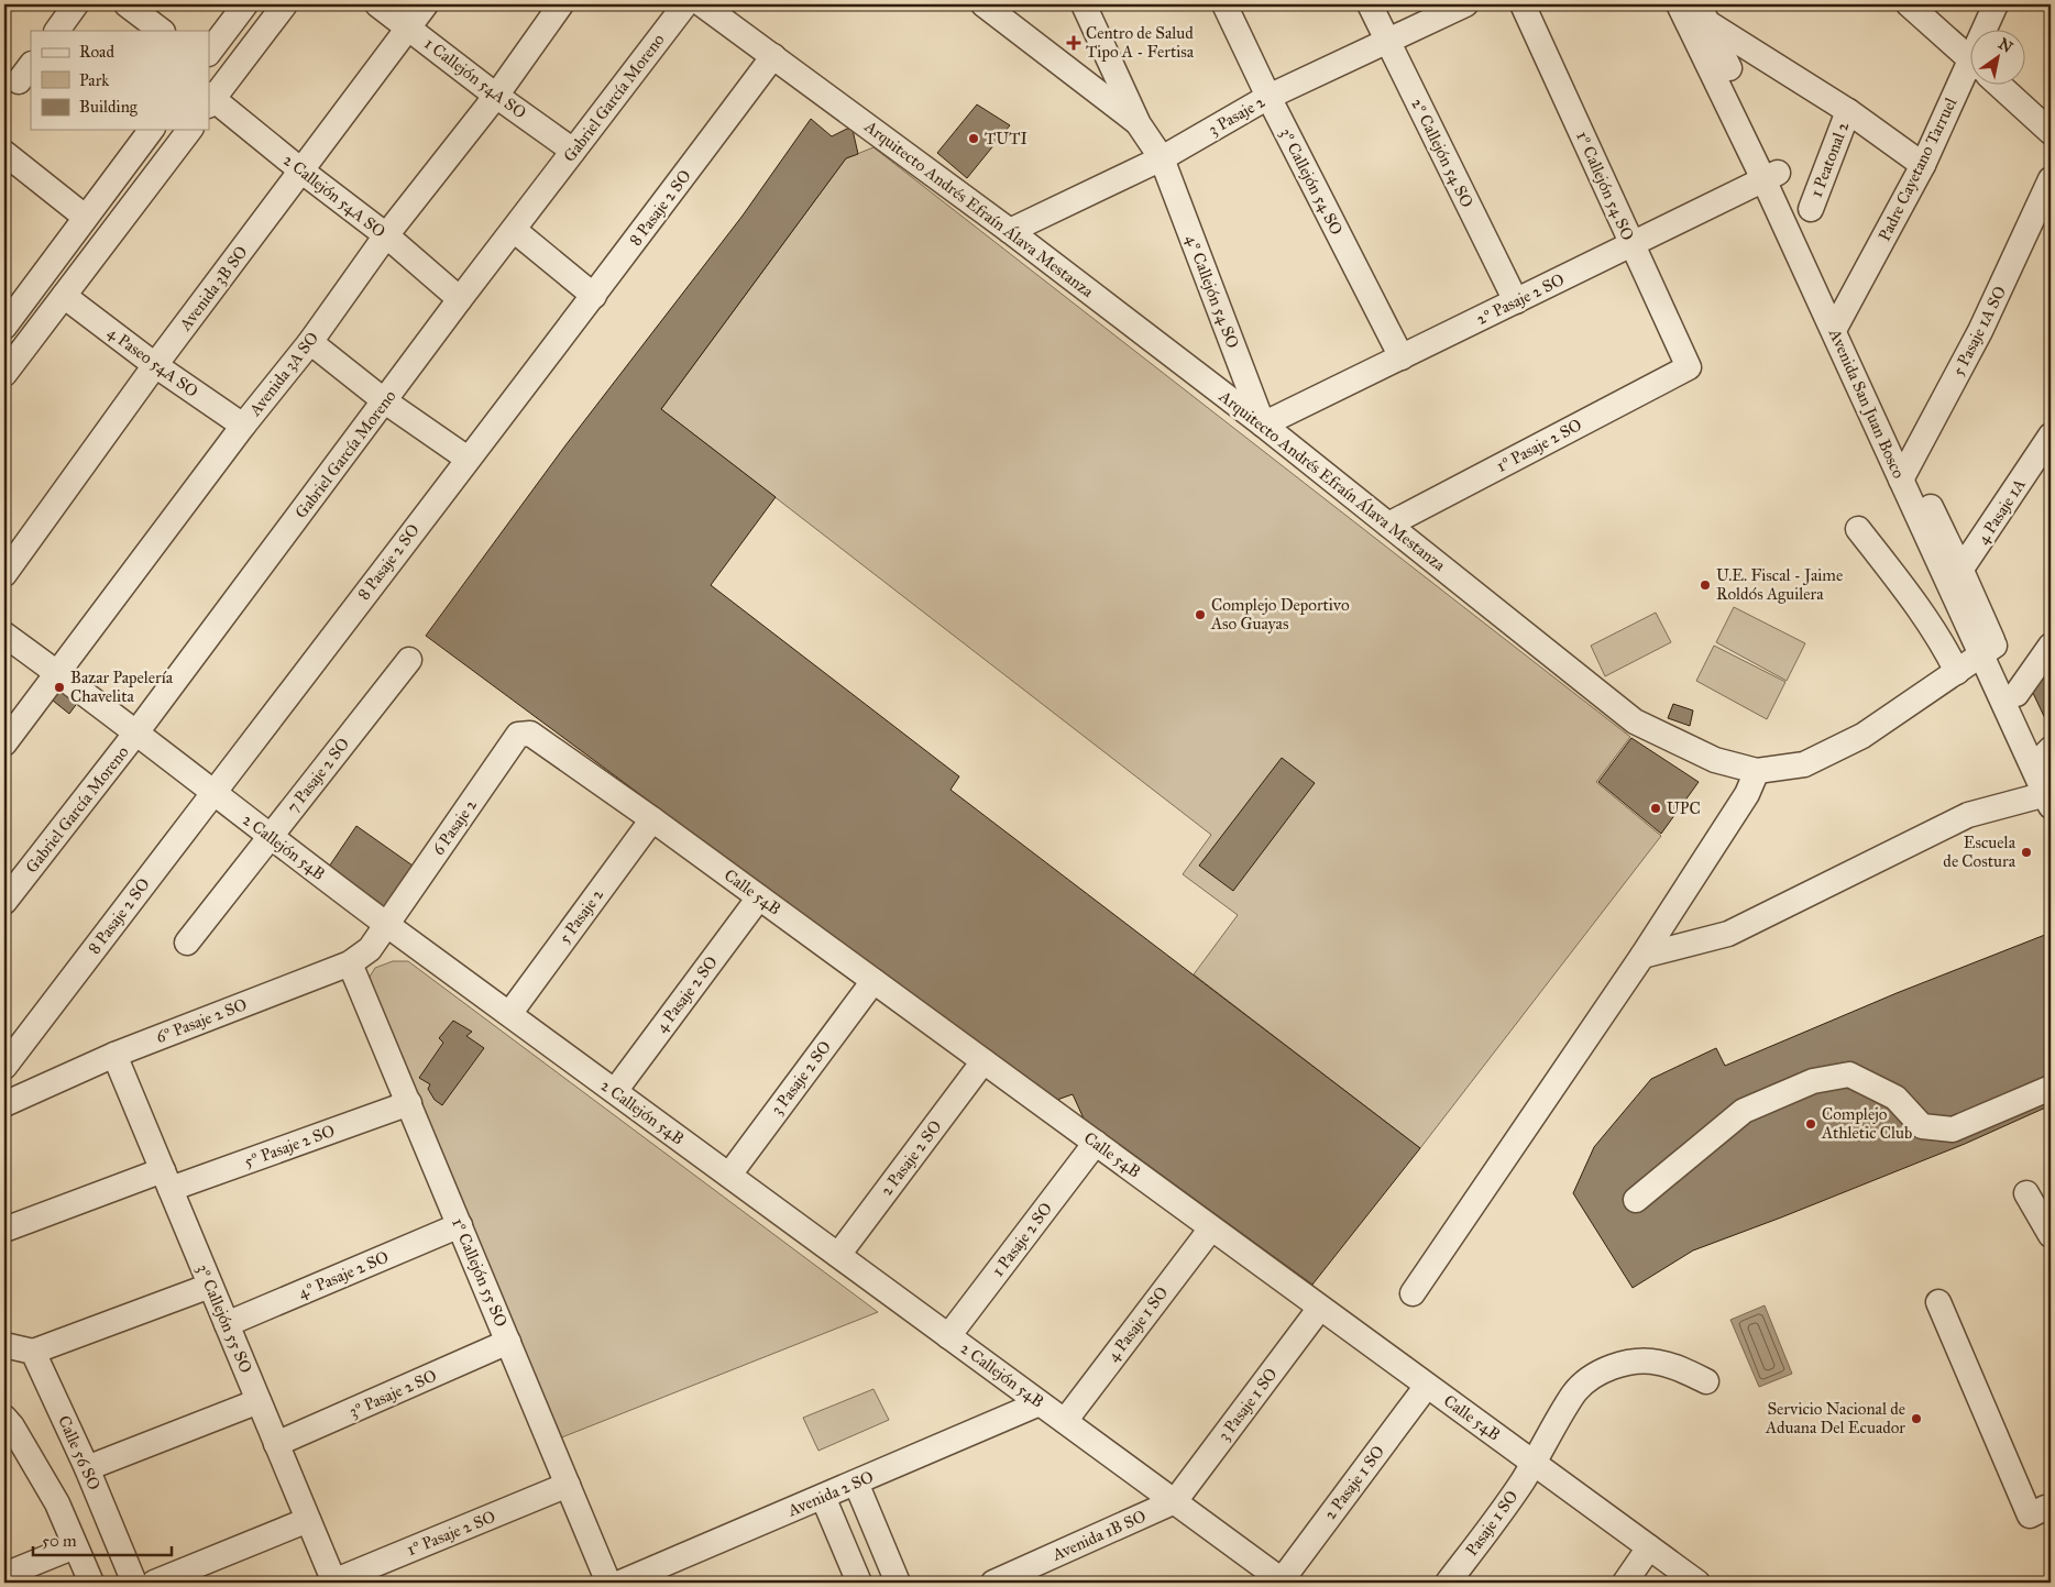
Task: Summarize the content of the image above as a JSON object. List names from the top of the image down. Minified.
{"streets":{"street":["1 Callejón 54A SO","Gabriel García Moreno","3 Pasaje 2","2º Callejón 54 SO","1 Peatonal 2","Padre Cayetano Tarruel","3º Callejón 54 SO","1º Callejón 54 SO","2 Callejón 54A SO","8 Pasaje 2 SO","Arquitecto Andrés Efraín Álava Mestanza","Avenida 3B SO","4º Callejón 54 SO","2º Pasaje 2 SO","5 Pasaje 1A SO","4 Paseo 54A SO","Avenida 3A SO","Avenida San Juan Bosco","1º Pasaje 2 SO","4 Pasaje 1A","7 Pasaje 2 SO","6 Pasaje 2","2 Callejón 54B","Calle 54B","5 Pasaje 2","4 Pasaje 2 SO","6º Pasaje 2 SO","3 Pasaje 2 SO","5º Pasaje 2 SO","2 Pasaje 2 SO","1 Pasaje 2 SO","1º Callejón 55 SO","4º Pasaje 2 SO","3º Callejón 55 SO","4 Pasaje 1 SO","3º Pasaje 2 SO","3 Pasaje 1 SO","Calle 56 SO","2 Pasaje 1 SO","Avenida 2 SO","Pasaje 1 SO","Avenida 1B SO"]},"crossings":[["1 Callejón 54A SO","Gabriel García Moreno"],["1 Callejón 54A SO","Avenida 3B SO"],["1 Callejón 54A SO","Avenida 3A SO"],["Gabriel García Moreno","2 Callejón 54A SO"],["Gabriel García Moreno","2 Callejón 54B"],["3 Pasaje 2","2º Callejón 54 SO"],["3 Pasaje 2","3º Callejón 54 SO"],["3 Pasaje 2","Arquitecto Andrés Efraín Álava Mestanza"],["3 Pasaje 2","4º Callejón 54 SO"],["2º Callejón 54 SO","2º Pasaje 2 SO"],["Padre Cayetano Tarruel","Avenida San Juan Bosco"],["3º Callejón 54 SO","2º Pasaje 2 SO"],["1º Callejón 54 SO","2º Pasaje 2 SO"],["1º Callejón 54 SO","1º Pasaje 2 SO"],["2 Callejón 54A SO","Avenida 3B SO"],["2 Callejón 54A SO","Avenida 3A SO"],["8 Pasaje 2 SO","Arquitecto Andrés Efraín Álava Mestanza"],["8 Pasaje 2 SO","2 Callejón 54B"],["Arquitecto Andrés Efraín Álava Mestanza","4º Callejón 54 SO"],["Arquitecto Andrés Efraín Álava Mestanza","2º Pasaje 2 SO"],["Arquitecto Andrés Efraín Álava Mestanza","Avenida San Juan Bosco"],["Arquitecto Andrés Efraín Álava Mestanza","1º Pasaje 2 SO"],["Avenida 3B SO","4 Paseo 54A SO"],["4º Callejón 54 SO","2º Pasaje 2 SO"],["2º Pasaje 2 SO","Avenida San Juan Bosco"],["5 Pasaje 1A SO","Avenida San Juan Bosco"],["4 Paseo 54A SO","Avenida 3A SO"],["Avenida 3A SO","2 Callejón 54B"],["Avenida San Juan Bosco","4 Pasaje 1A"],["1º Pasaje 2 SO","1º Callejón 55 SO"],["1º Pasaje 2 SO","3º Callejón 55 SO"],["7 Pasaje 2 SO","2 Callejón 54B"],["6 Pasaje 2","2 Callejón 54B"],["6 Pasaje 2","Calle 54B"],["6 Pasaje 2","6º Pasaje 2 SO"],["2 Callejón 54B","5 Pasaje 2"],["2 Callejón 54B","4 Pasaje 2 SO"],["2 Callejón 54B","6º Pasaje 2 SO"],["2 Callejón 54B","3 Pasaje 2 SO"],["2 Callejón 54B","2 Pasaje 2 SO"],["2 Callejón 54B","1 Pasaje 2 SO"],["2 Callejón 54B","4 Pasaje 1 SO"],["2 Callejón 54B","3 Pasaje 1 SO"],["2 Callejón 54B","2 Pasaje 1 SO"],["2 Callejón 54B","Avenida 2 SO"],["2 Callejón 54B","Avenida 1B SO"],["Calle 54B","5 Pasaje 2"],["Calle 54B","4 Pasaje 2 SO"],["Calle 54B","3 Pasaje 2 SO"],["Calle 54B","2 Pasaje 2 SO"],["Calle 54B","1 Pasaje 2 SO"],["Calle 54B","4 Pasaje 1 SO"],["Calle 54B","3 Pasaje 1 SO"],["Calle 54B","2 Pasaje 1 SO"],["Calle 54B","Pasaje 1 SO"],["6º Pasaje 2 SO","1º Callejón 55 SO"],["6º Pasaje 2 SO","3º Callejón 55 SO"],["5º Pasaje 2 SO","1º Callejón 55 SO"],["5º Pasaje 2 SO","3º Callejón 55 SO"],["1º Callejón 55 SO","4º Pasaje 2 SO"],["1º Callejón 55 SO","3º Pasaje 2 SO"],["4º Pasaje 2 SO","3º Callejón 55 SO"],["3º Callejón 55 SO","3º Pasaje 2 SO"],["3 Pasaje 1 SO","Avenida 1B SO"]],"places":{"health":["Centro de Salud Tipo A - Fertisa"],"other":["TUTI","U.E. Fiscal - Jaime Roldós Aguilera","Complejo Deportivo Aso Guayas","Bazar Papelería Chavelita","UPC","Escuela de Costura","Complejo Athletic Club","Servicio Nacional de Aduana Del Ecuador"]},"legend":["Road","Park","Building"],"scale_bar":"50 m","north":"top right"}
